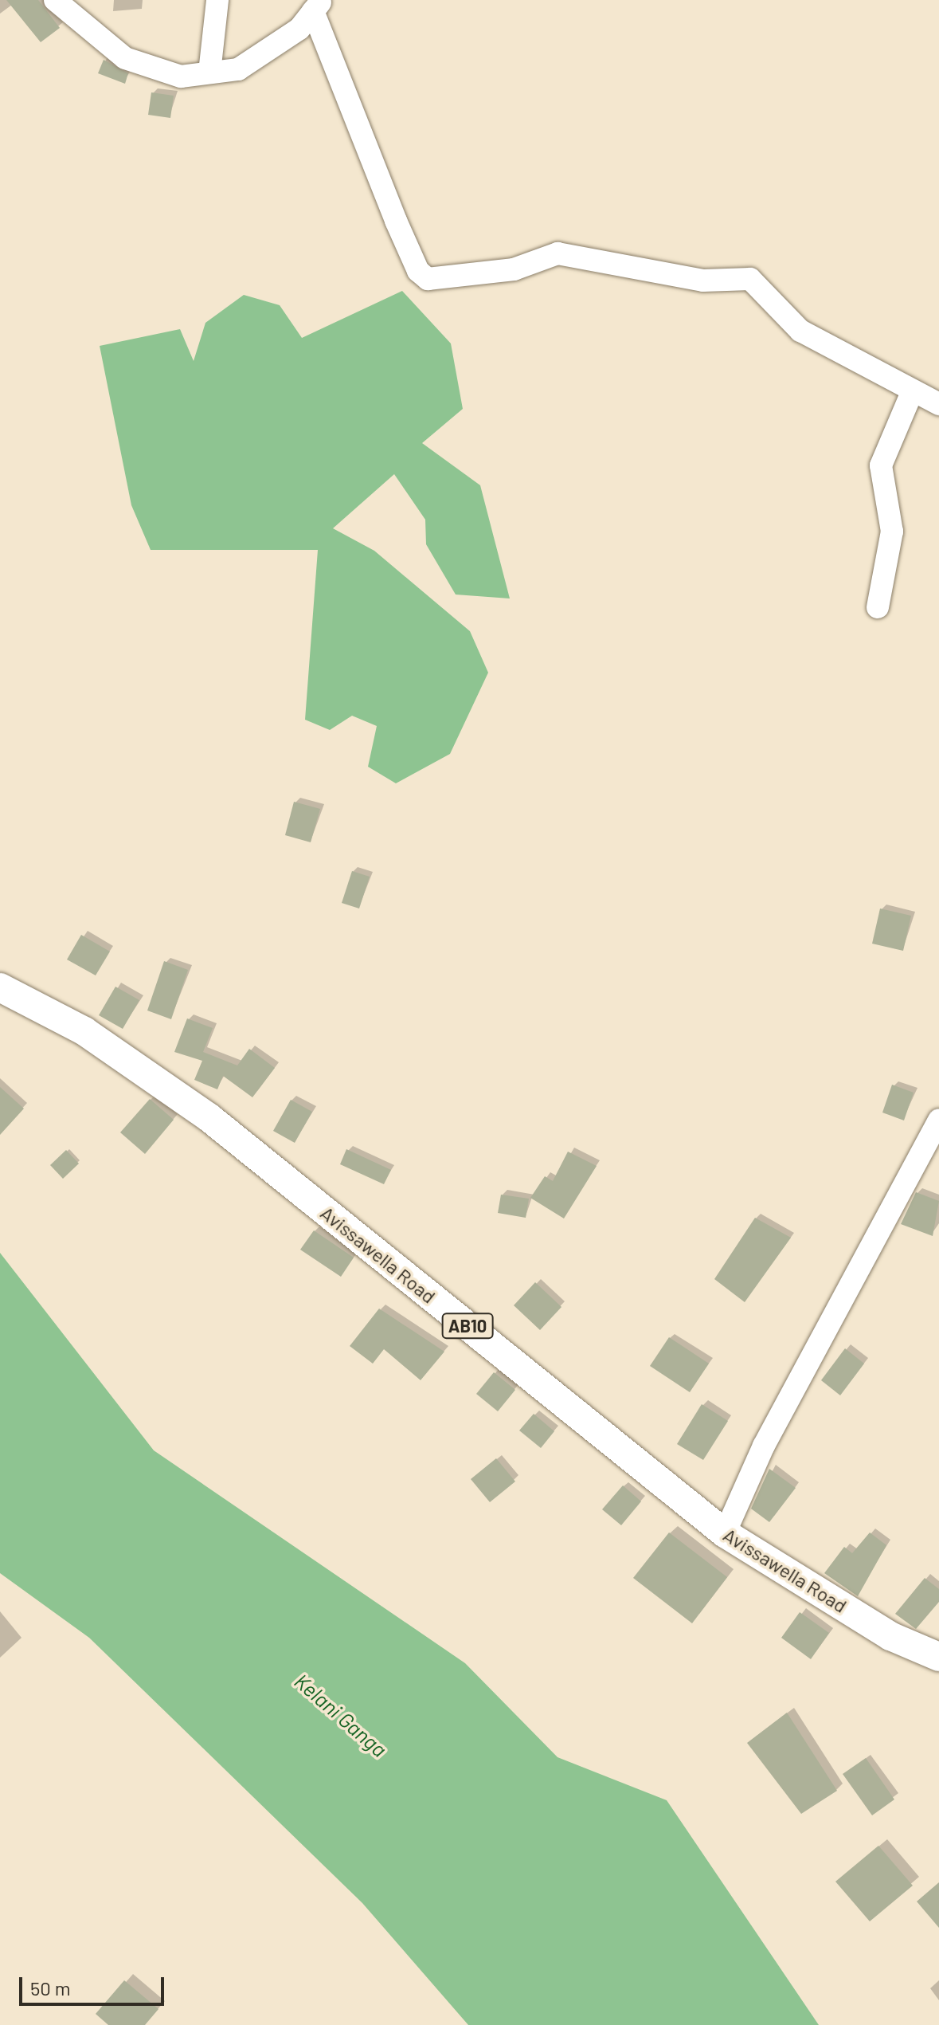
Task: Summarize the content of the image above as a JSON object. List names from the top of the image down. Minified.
{"streets":{"main road":["Avissawella Road","AB10"]},"water":["Kelani Ganga"],"scale_bar":"50 m"}
